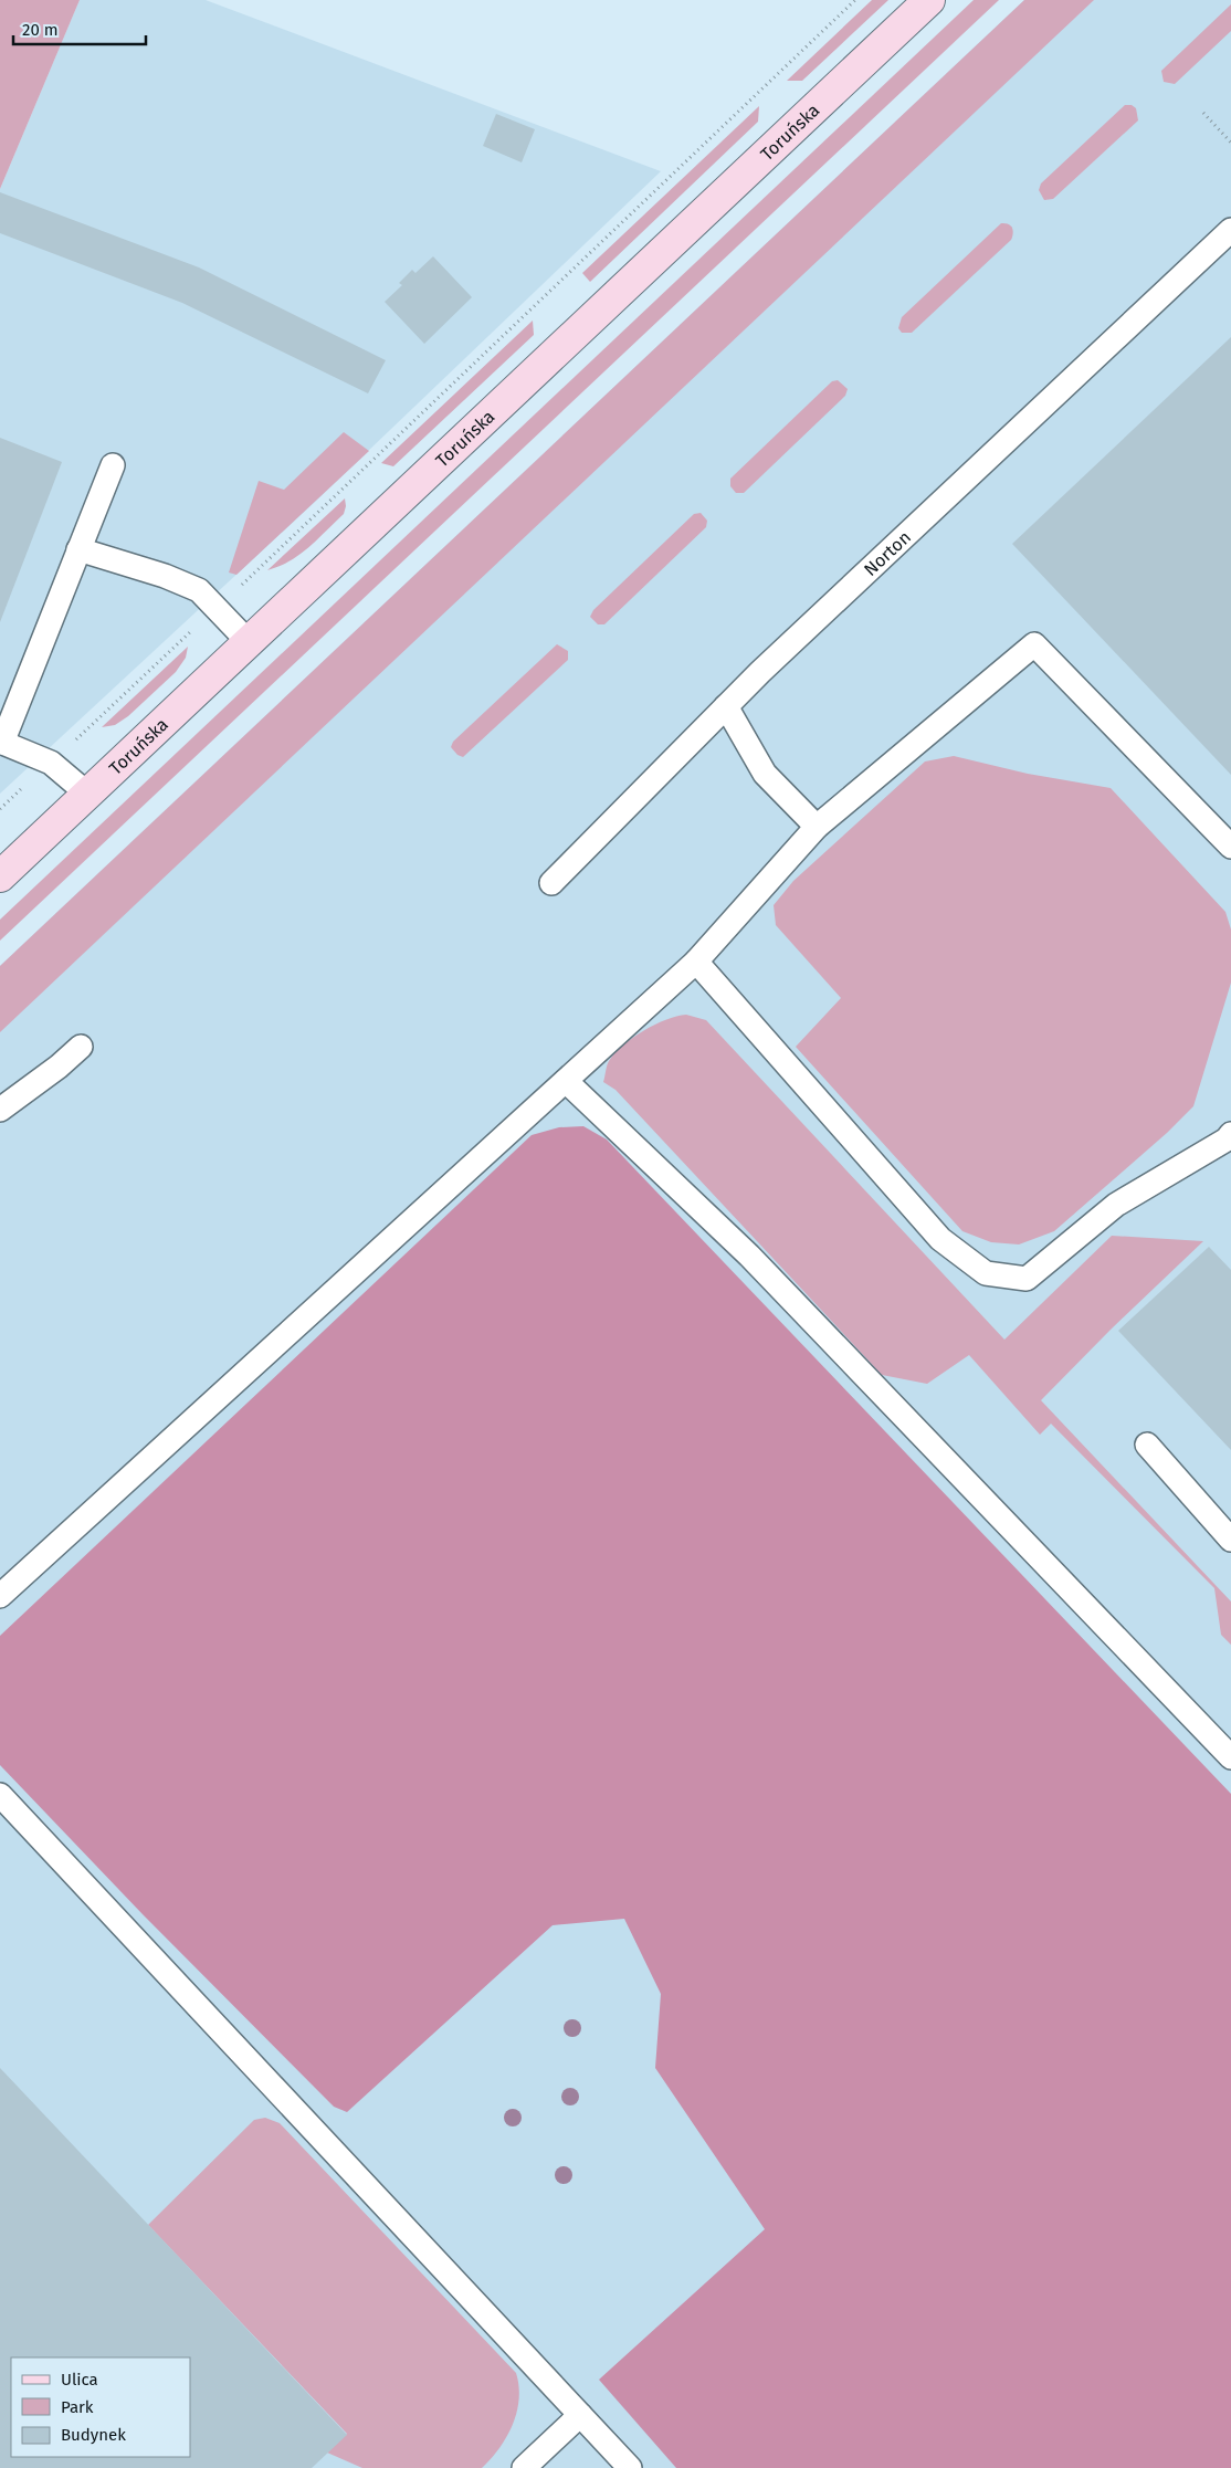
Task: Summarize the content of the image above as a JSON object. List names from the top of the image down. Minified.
{"streets":{"street":["Toruńska"],"lane":["Norton"]},"legend":["Ulica","Park","Budynek"],"scale_bar":"20 m"}
